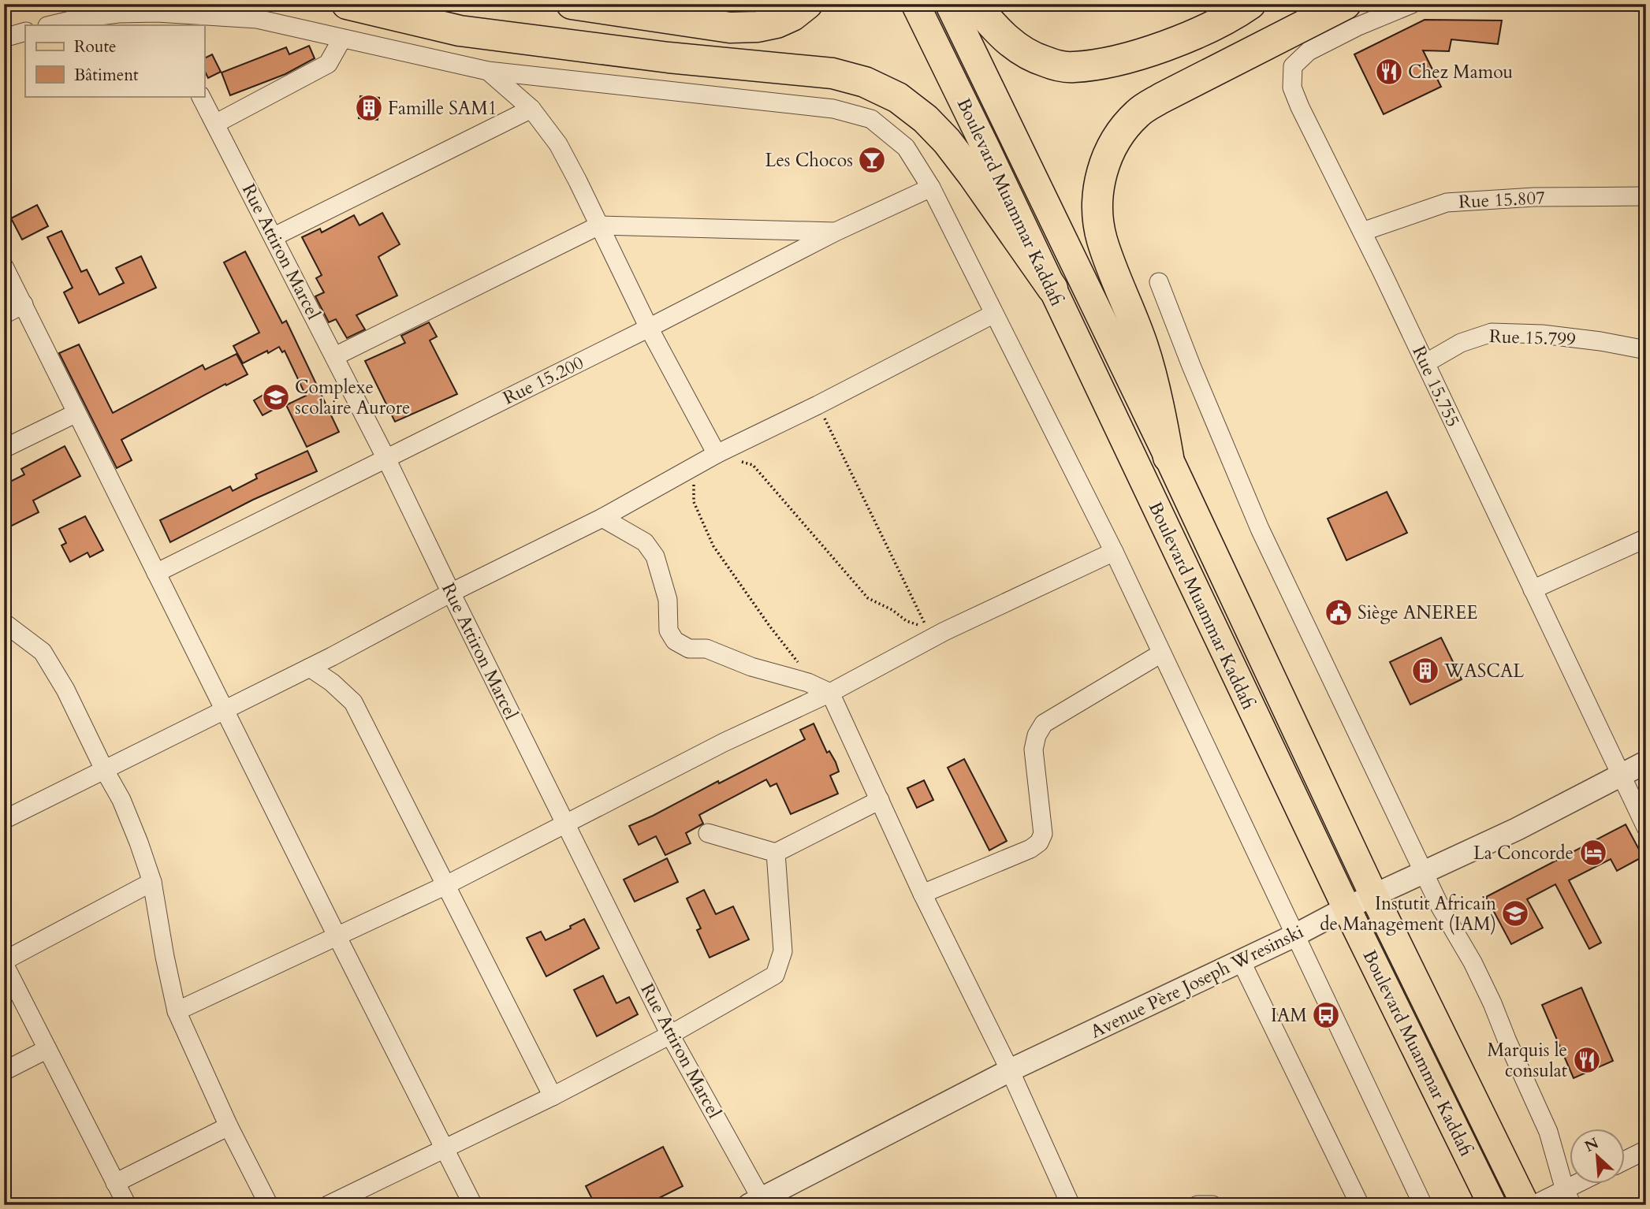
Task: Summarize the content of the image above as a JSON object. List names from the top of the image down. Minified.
{"streets":{"main road":["Boulevard Muammar Kaddafi"],"street":["Rue 15.807","Rue Attiron Marcel","Rue 15.799","Rue 15.200","Rue 15.755","Avenue Père Joseph Wresinski"]},"crossings":[["Rue 15.807","Rue 15.755"],["Boulevard Muammar Kaddafi","Avenue Père Joseph Wresinski"],["Rue Attiron Marcel","Rue 15.200"],["Rue Attiron Marcel","Avenue Père Joseph Wresinski"],["Rue 15.799","Rue 15.755"],["Rue 15.755","Avenue Père Joseph Wresinski"]],"places":{"restaurant":["Chez Mamou","Marquis le consulat"],"building":["Famille SAM1","WASCAL"],"bar":["Les Chocos"],"school or university":["Complexe scolaire Aurore","Instutit Africain de Management (IAM)"],"public building":["Siège ANEREE"],"hotel":["La Concorde"],"bus stop":["IAM"]},"legend":["Route","Bâtiment"],"north":"top left"}
